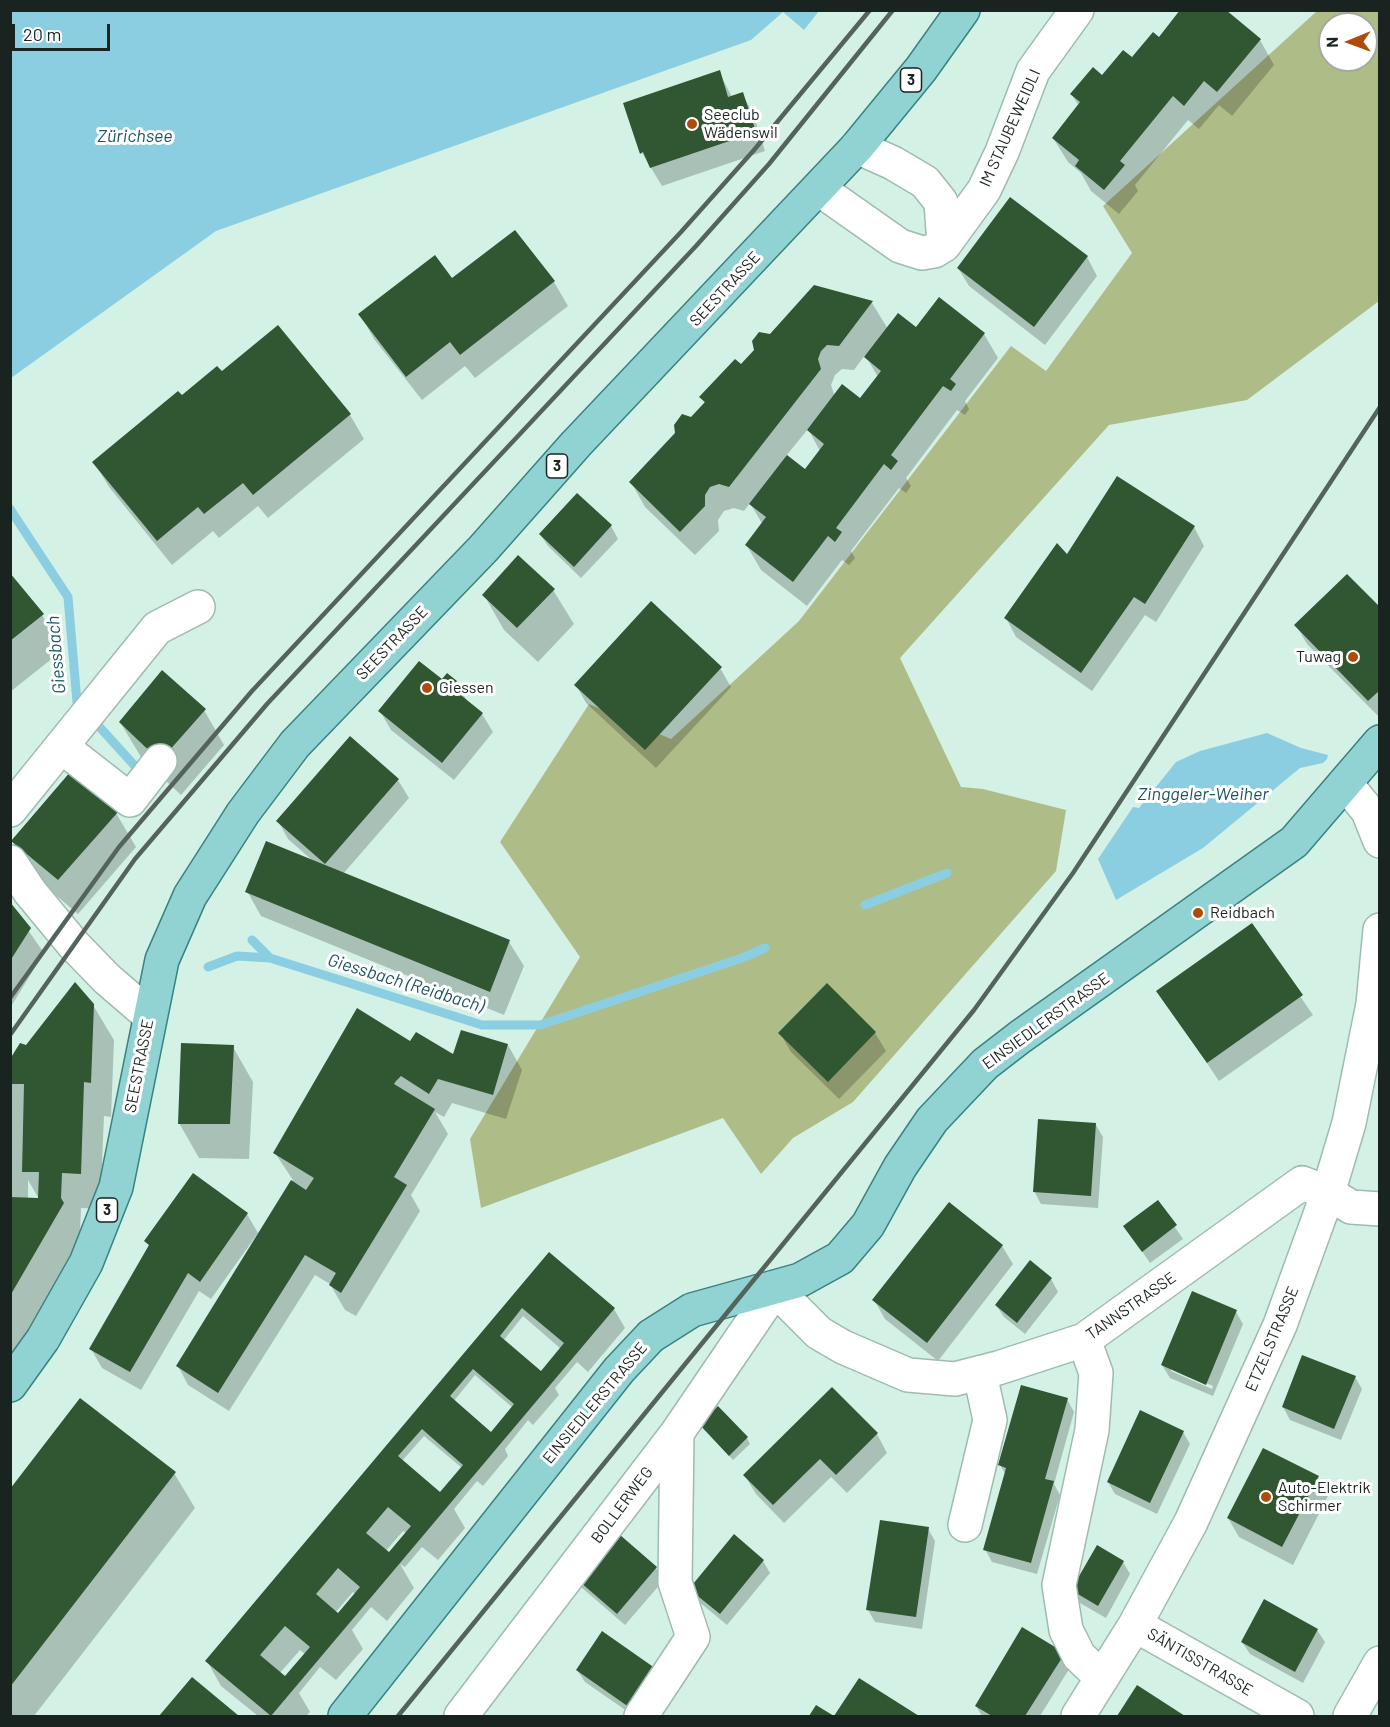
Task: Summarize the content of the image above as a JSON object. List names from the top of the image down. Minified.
{"streets":{"main road":["3","SEESTRASSE","EINSIEDLERSTRASSE"],"street":["IM STAUBEWEIDLI","TANNSTRASSE","ETZELSTRASSE","BOLLERWEG","SÄNTISSTRASSE"]},"crossings":[["EINSIEDLERSTRASSE","TANNSTRASSE"],["EINSIEDLERSTRASSE","BOLLERWEG"],["TANNSTRASSE","ETZELSTRASSE"],["TANNSTRASSE","BOLLERWEG"],["ETZELSTRASSE","SÄNTISSTRASSE"]],"water":["Zürichsee","Giessbach","Zinggeler-Weiher","Giessbach (Reidbach)"],"places":["Seeclub Wädenswil","Tuwag","Giessen","Reidbach","Auto-Elektrik Schirmer"],"scale_bar":"20 m","north":"left"}
